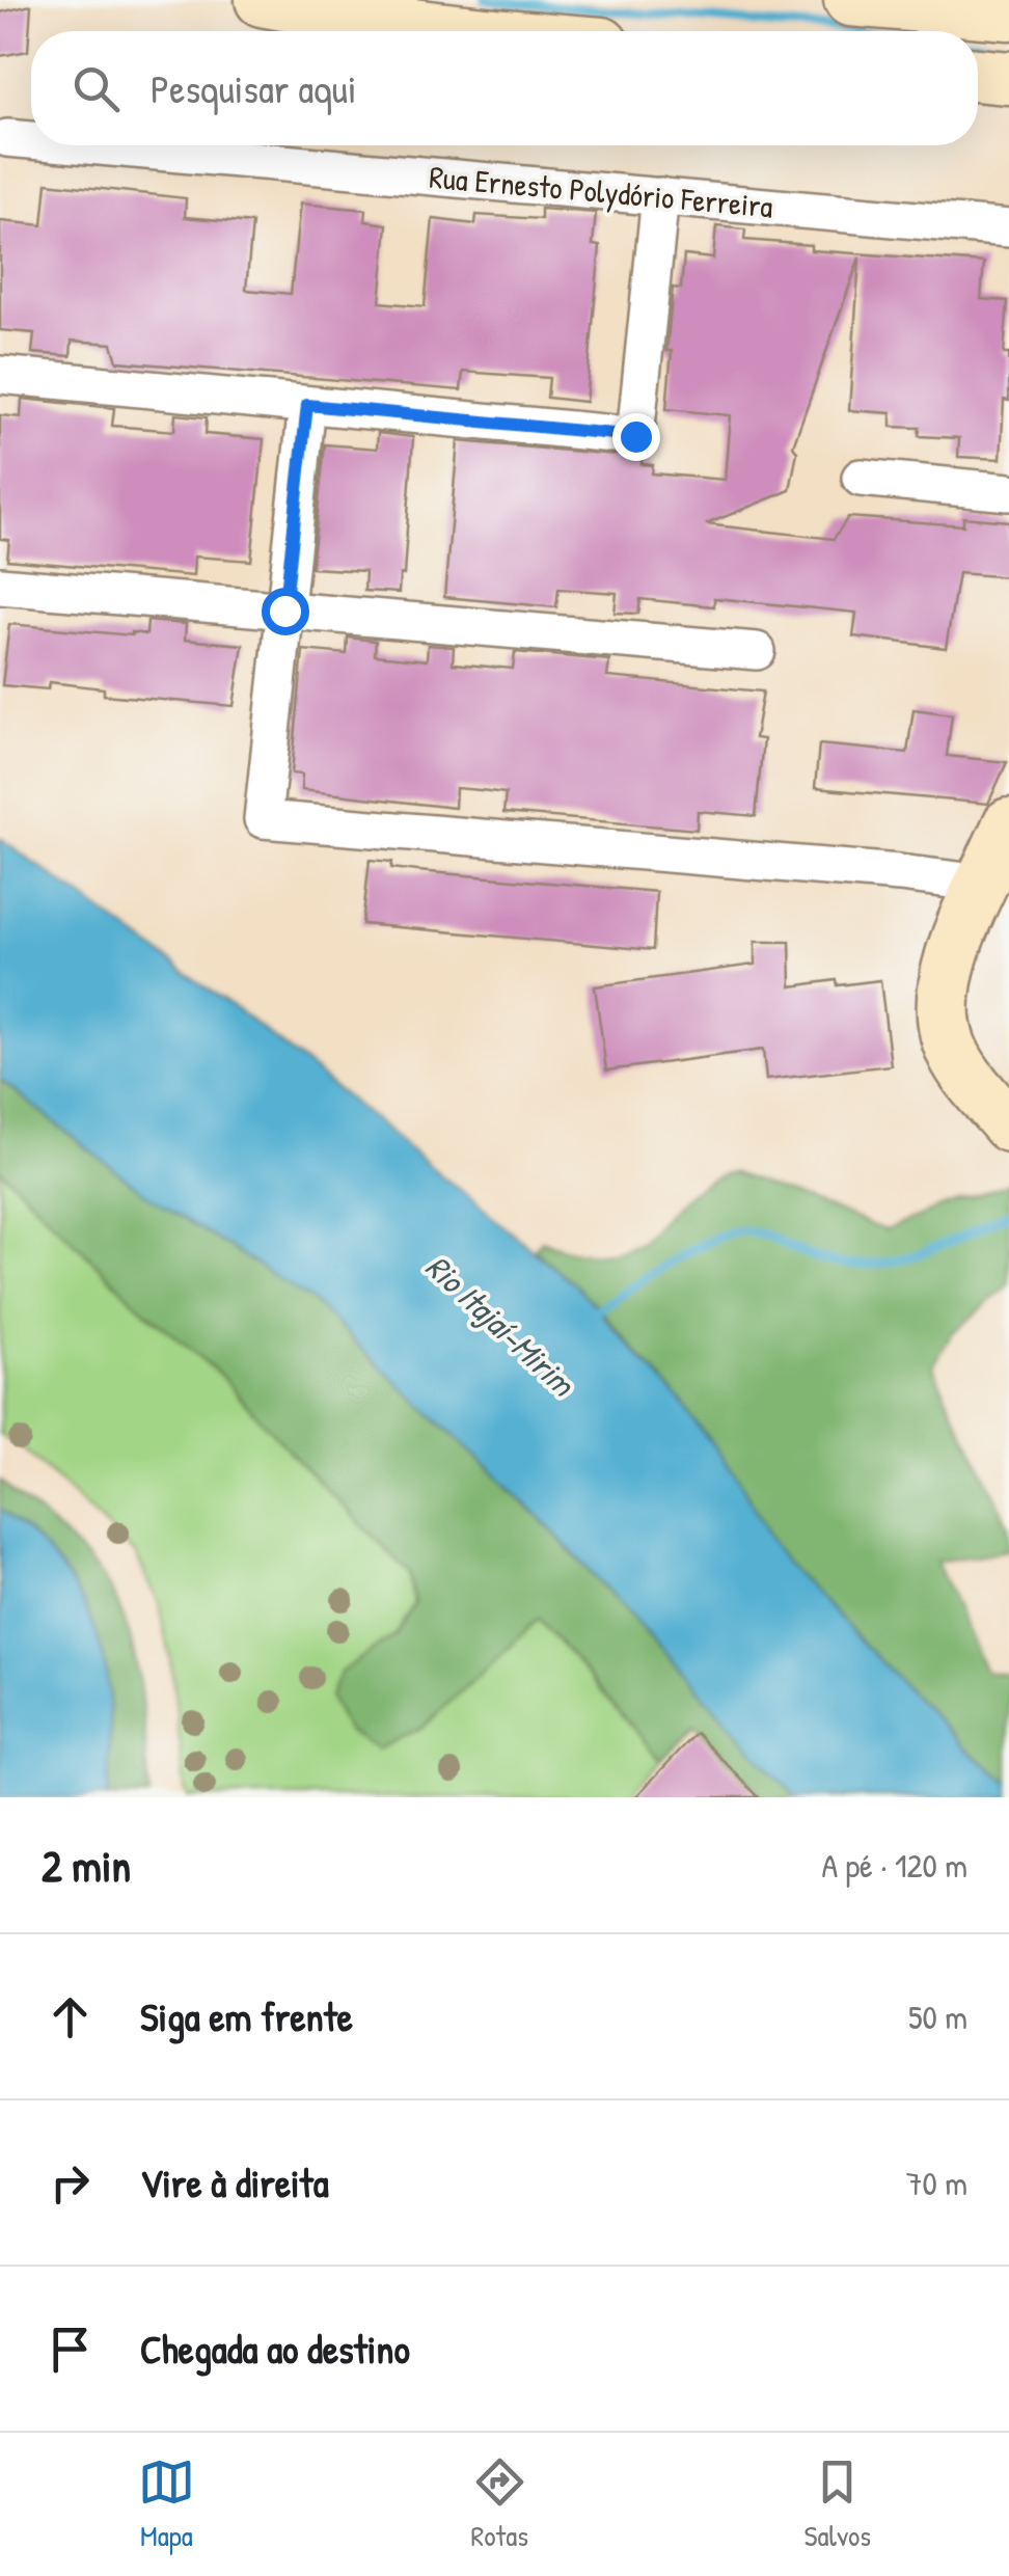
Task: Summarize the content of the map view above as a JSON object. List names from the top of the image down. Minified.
{"streets":{"street":["Rua Ernesto Polydório Ferreira"]},"water":["Rio Itajaí-Mirim"],"page":{"search":"Pesquisar aqui","heading":["2 min","A pé · 120 m"],"list":[["Siga em frente","50 m"],["Vire à direita","70 m"],"Chegada ao destino"],"nav":["Mapa","Rotas","Salvos"]}}
